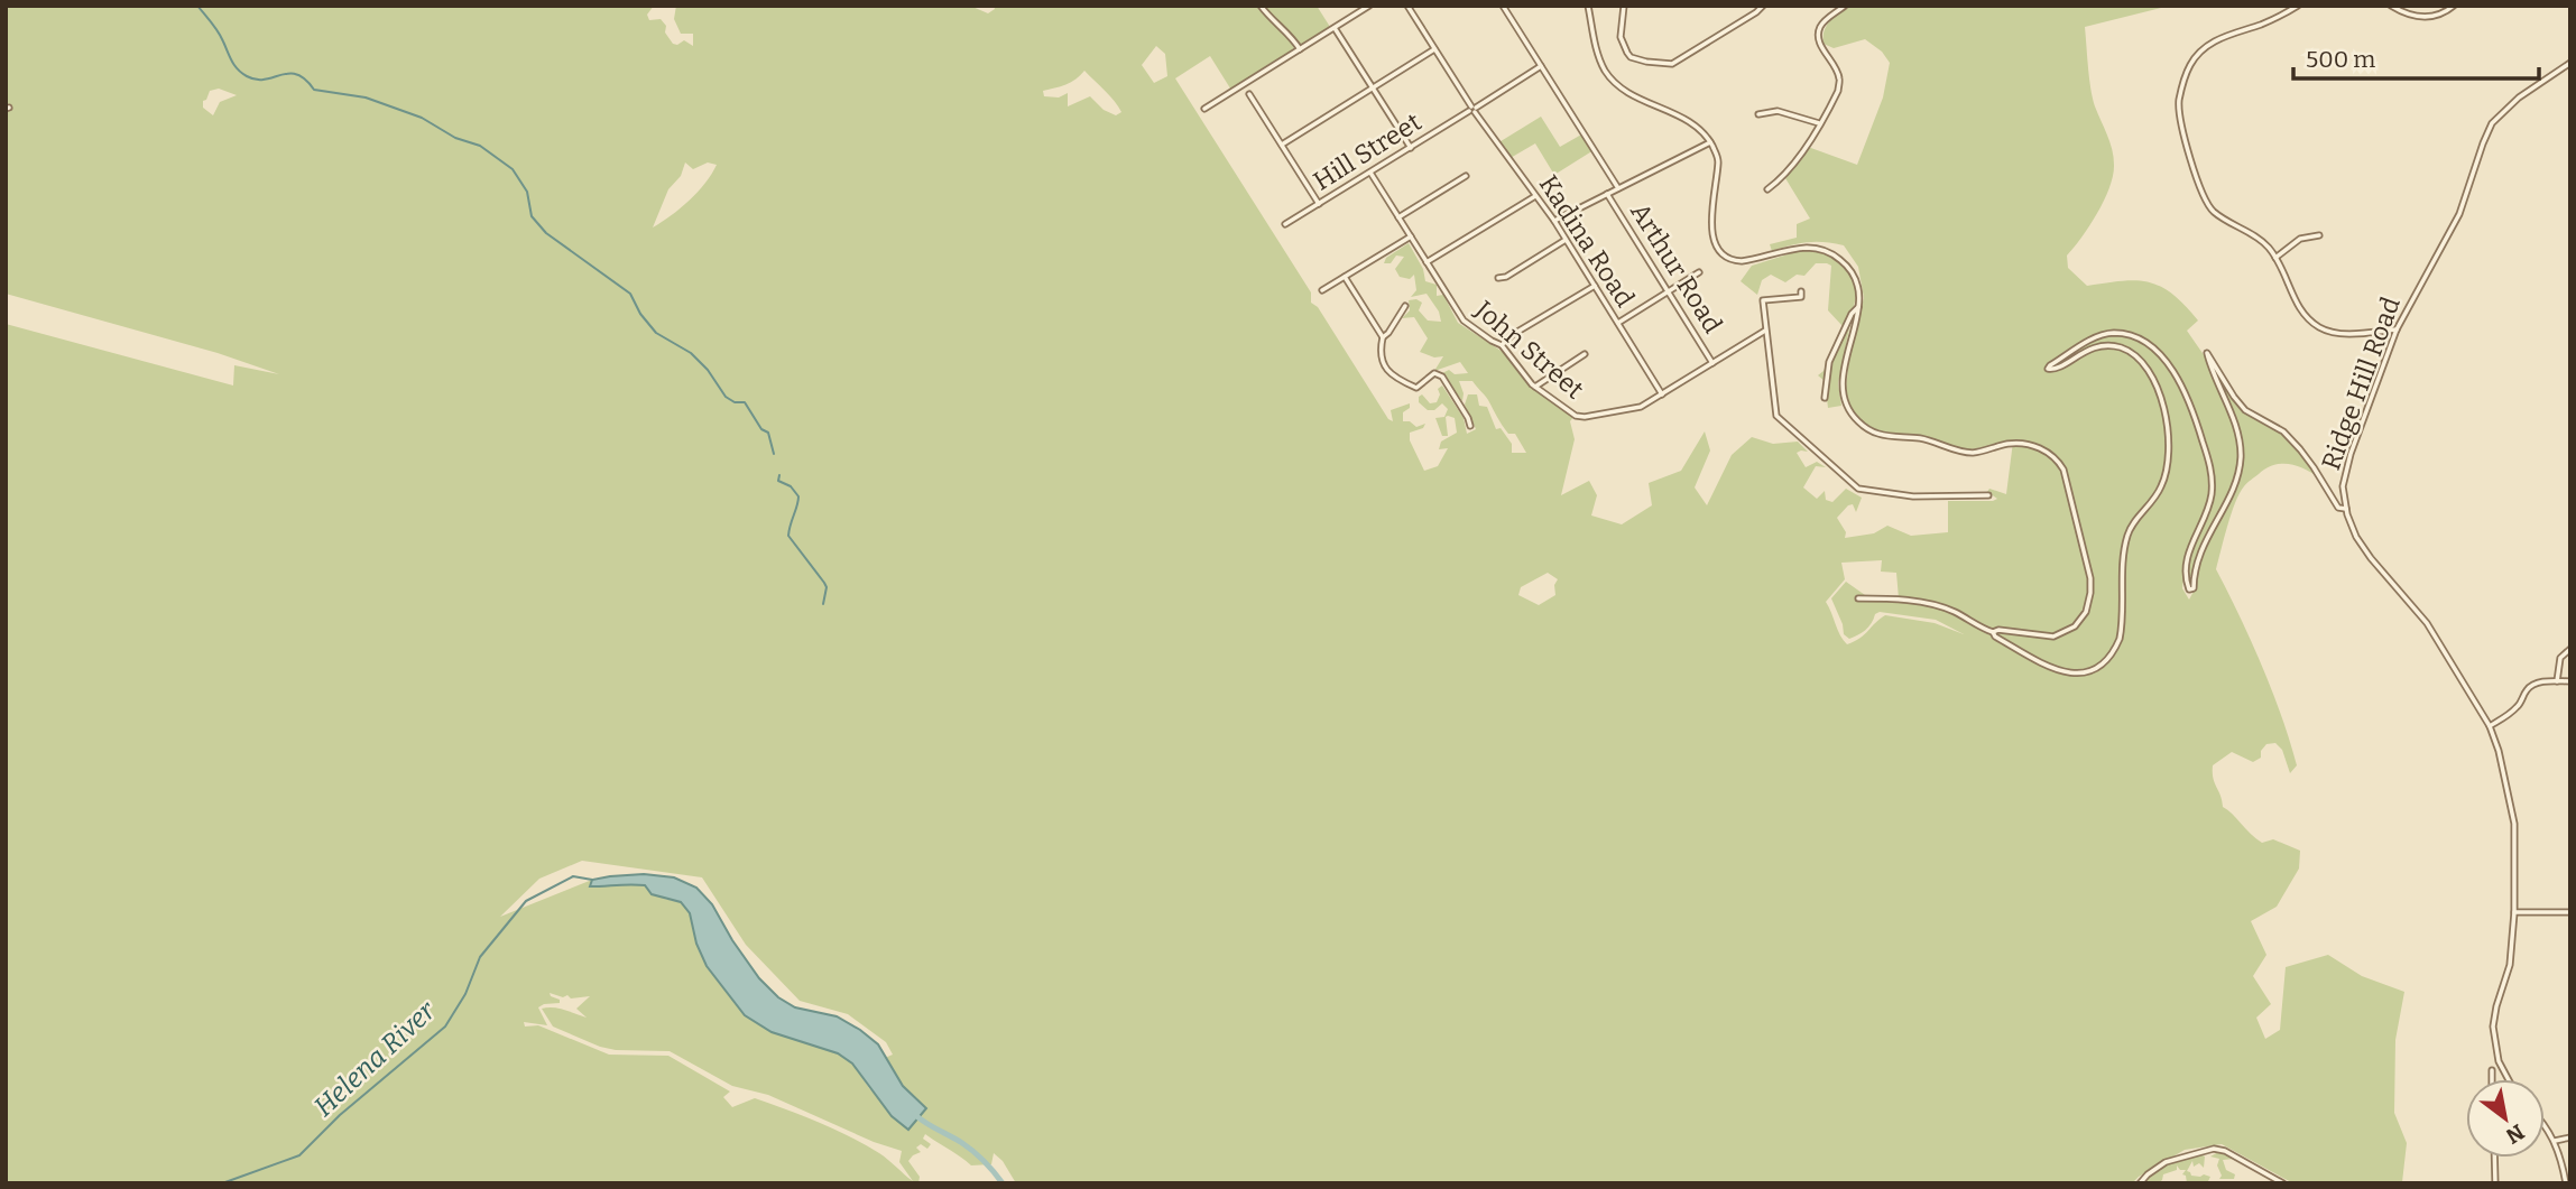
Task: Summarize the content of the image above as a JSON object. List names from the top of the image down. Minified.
{"streets":{"street":["Hill Street","Kadina Road","Arthur Road","John Street","Ridge Hill Road"]},"crossings":[["Hill Street","Kadina Road"],["Hill Street","John Street"],["Kadina Road","John Street"],["Arthur Road","John Street"]],"water":["Helena River"],"scale_bar":"500 m","north":"bottom right"}
